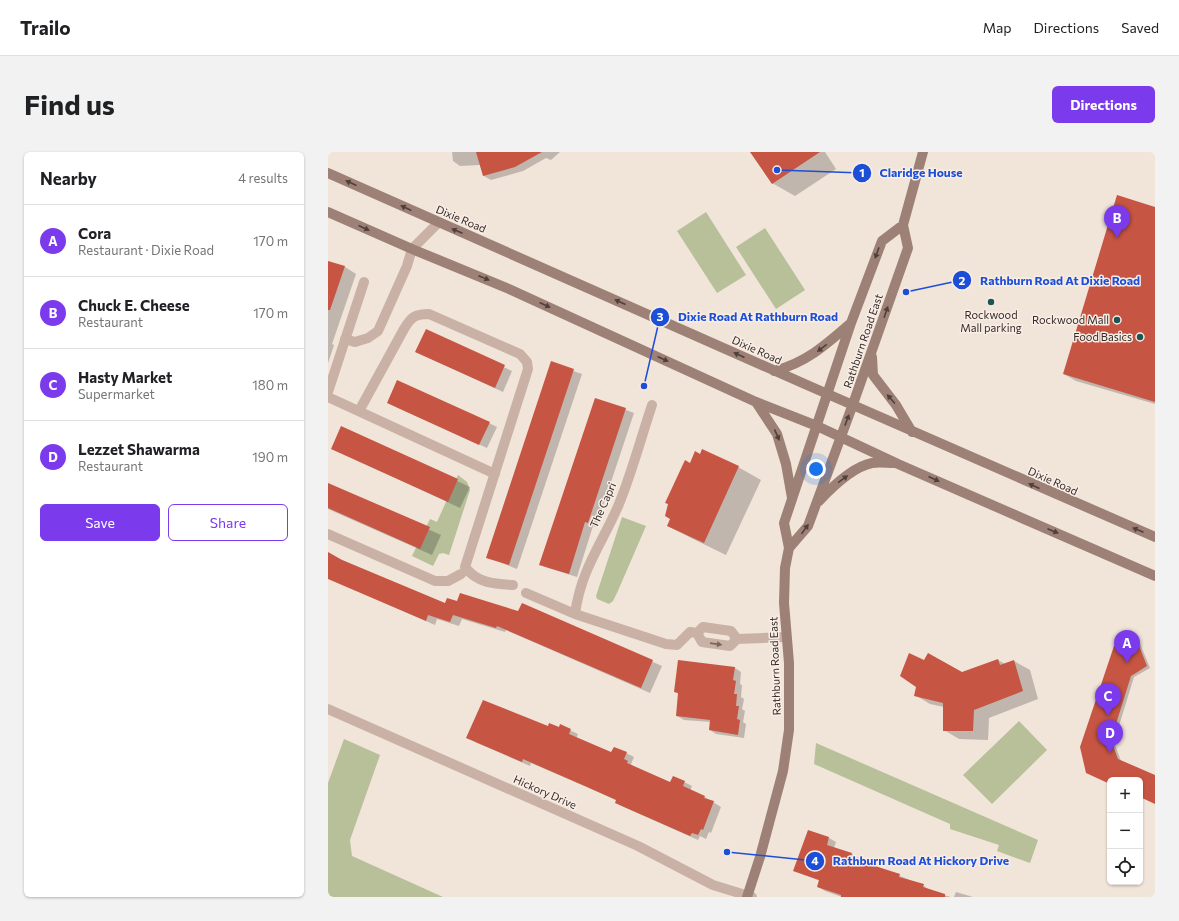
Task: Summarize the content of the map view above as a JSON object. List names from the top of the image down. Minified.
{"streets":{"main road":["Dixie Road","Rathburn Road East"],"street":["The Capri","Hickory Drive"]},"crossings":[["Dixie Road","Rathburn Road East"],["Rathburn Road East","Hickory Drive"]],"places":["Claridge House","Rathburn Road At Dixie Road","Rockwood Mall parking","Rockwood Mall","Food Basics","Dixie Road At Rathburn Road","Rathburn Road At Hickory Drive"],"page":{"header":"Trailo","nav":["Map","Directions","Saved"],"buttons":["Directions",["Save","Share"]],"title":"Find us","heading":["Nearby","4 results"],"list":[{"mark":"A","name":"Cora","note":"Restaurant · Dixie Road","value":"170 m"},{"mark":"B","name":"Chuck E. Cheese","note":"Restaurant","value":"170 m"},{"mark":"C","name":"Hasty Market","note":"Supermarket","value":"180 m"},{"mark":"D","name":"Lezzet Shawarma","note":"Restaurant","value":"190 m"}],"pins":["B","A","C","D"],"map_buttons":["+","−"]}}
